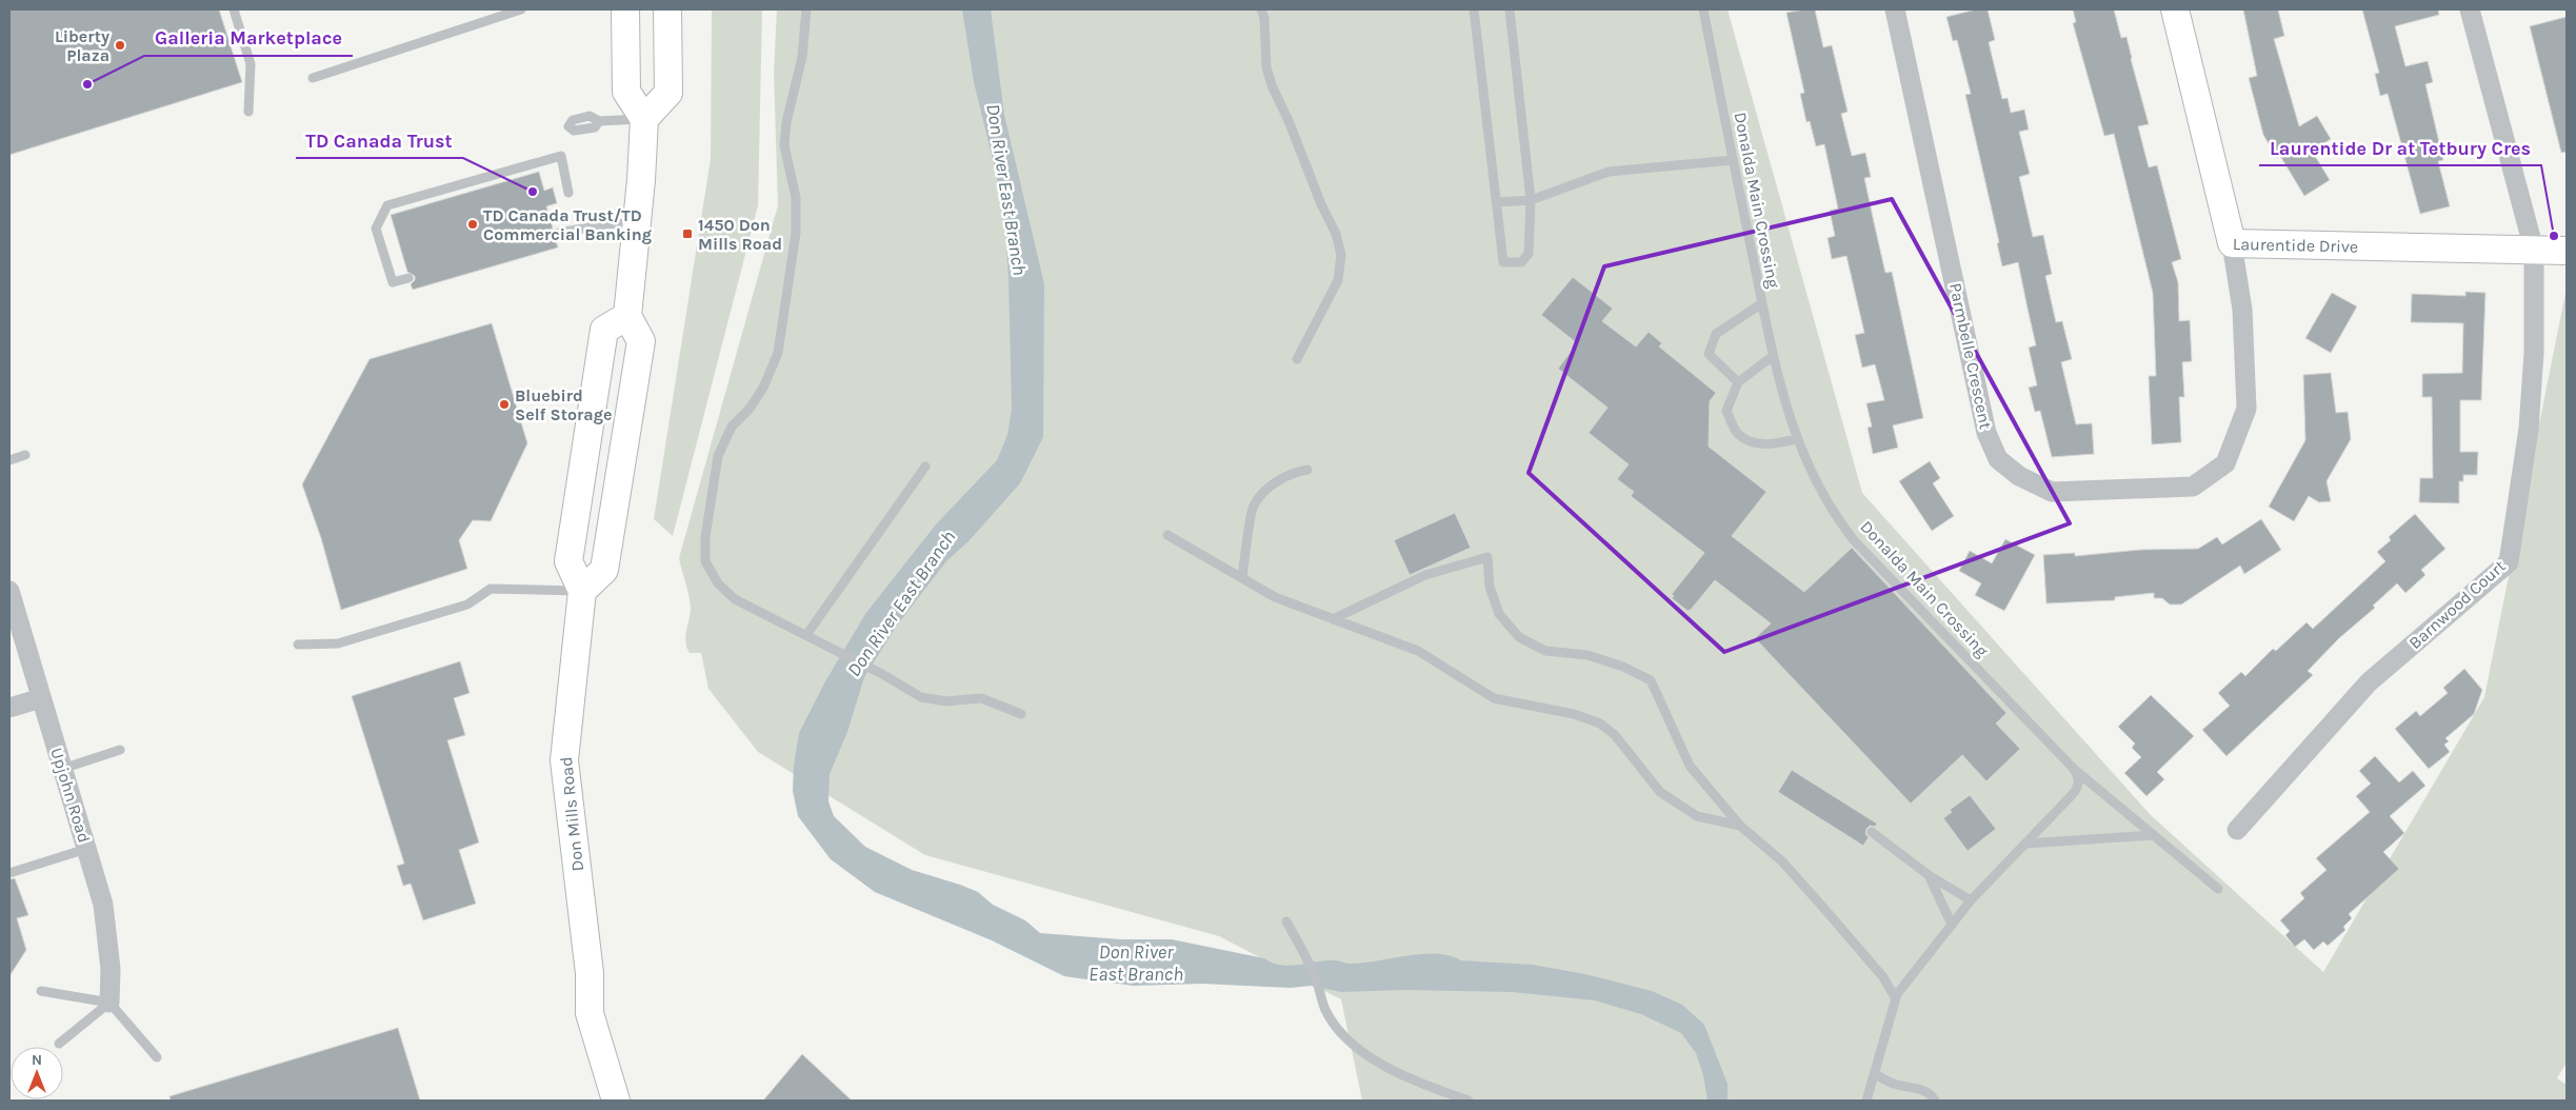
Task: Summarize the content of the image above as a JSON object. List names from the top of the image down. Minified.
{"streets":{"main road":["Laurentide Drive","Don Mills Road"],"street":["Parmbelle Crescent","Barnwood Court","Upjohn Road"],"lane":["Donalda Main Crossing"]},"crossings":[["Laurentide Drive","Parmbelle Crescent"],["Laurentide Drive","Barnwood Court"]],"water":["Don River East Branch"],"places":{"other":["Liberty Plaza","Galleria Marketplace","TD Canada Trust","TD Canada Trust/TD Commercial Banking","Laurentide Dr at Tetbury Cres","Bluebird Self Storage"],"transit":["1450 Don Mills Road"]},"north":"top"}
